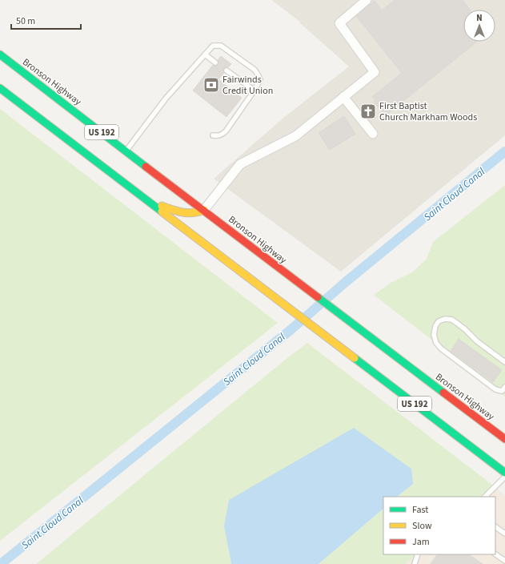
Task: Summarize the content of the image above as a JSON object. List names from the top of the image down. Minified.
{"streets":{"highway":["Bronson Highway","US 192"]},"water":["Saint Cloud Canal"],"places":{"bank":["Fairwinds Credit Union"],"church":["First Baptist Church Markham Woods"]},"legend":["Fast","Slow","Jam"],"scale_bar":"50 m","north":"top"}
